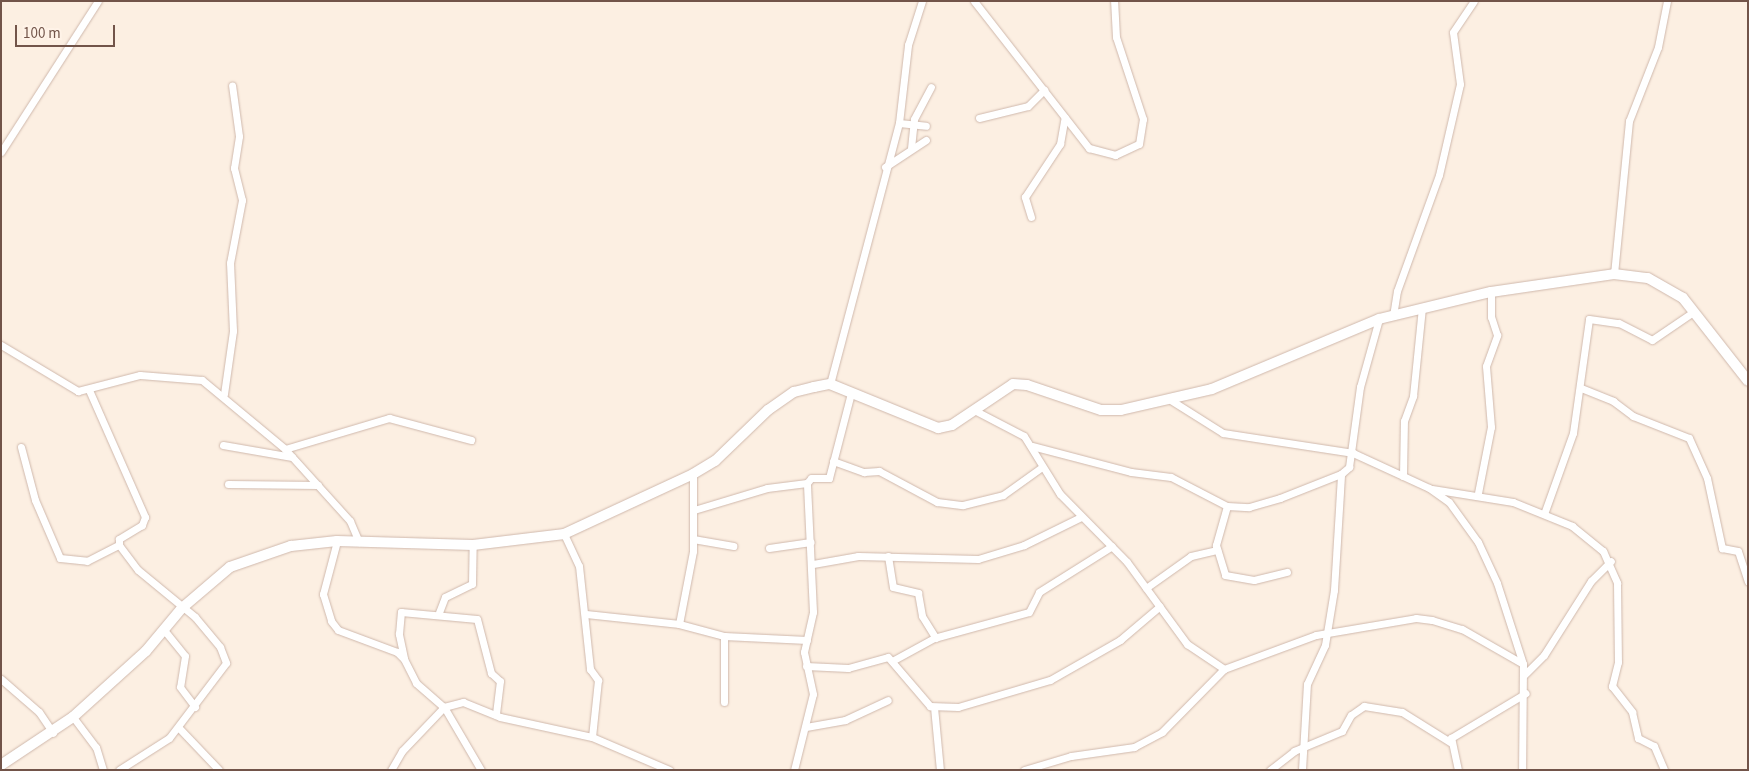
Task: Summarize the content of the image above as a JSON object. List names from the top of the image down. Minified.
{"scale_bar":"100 m"}
